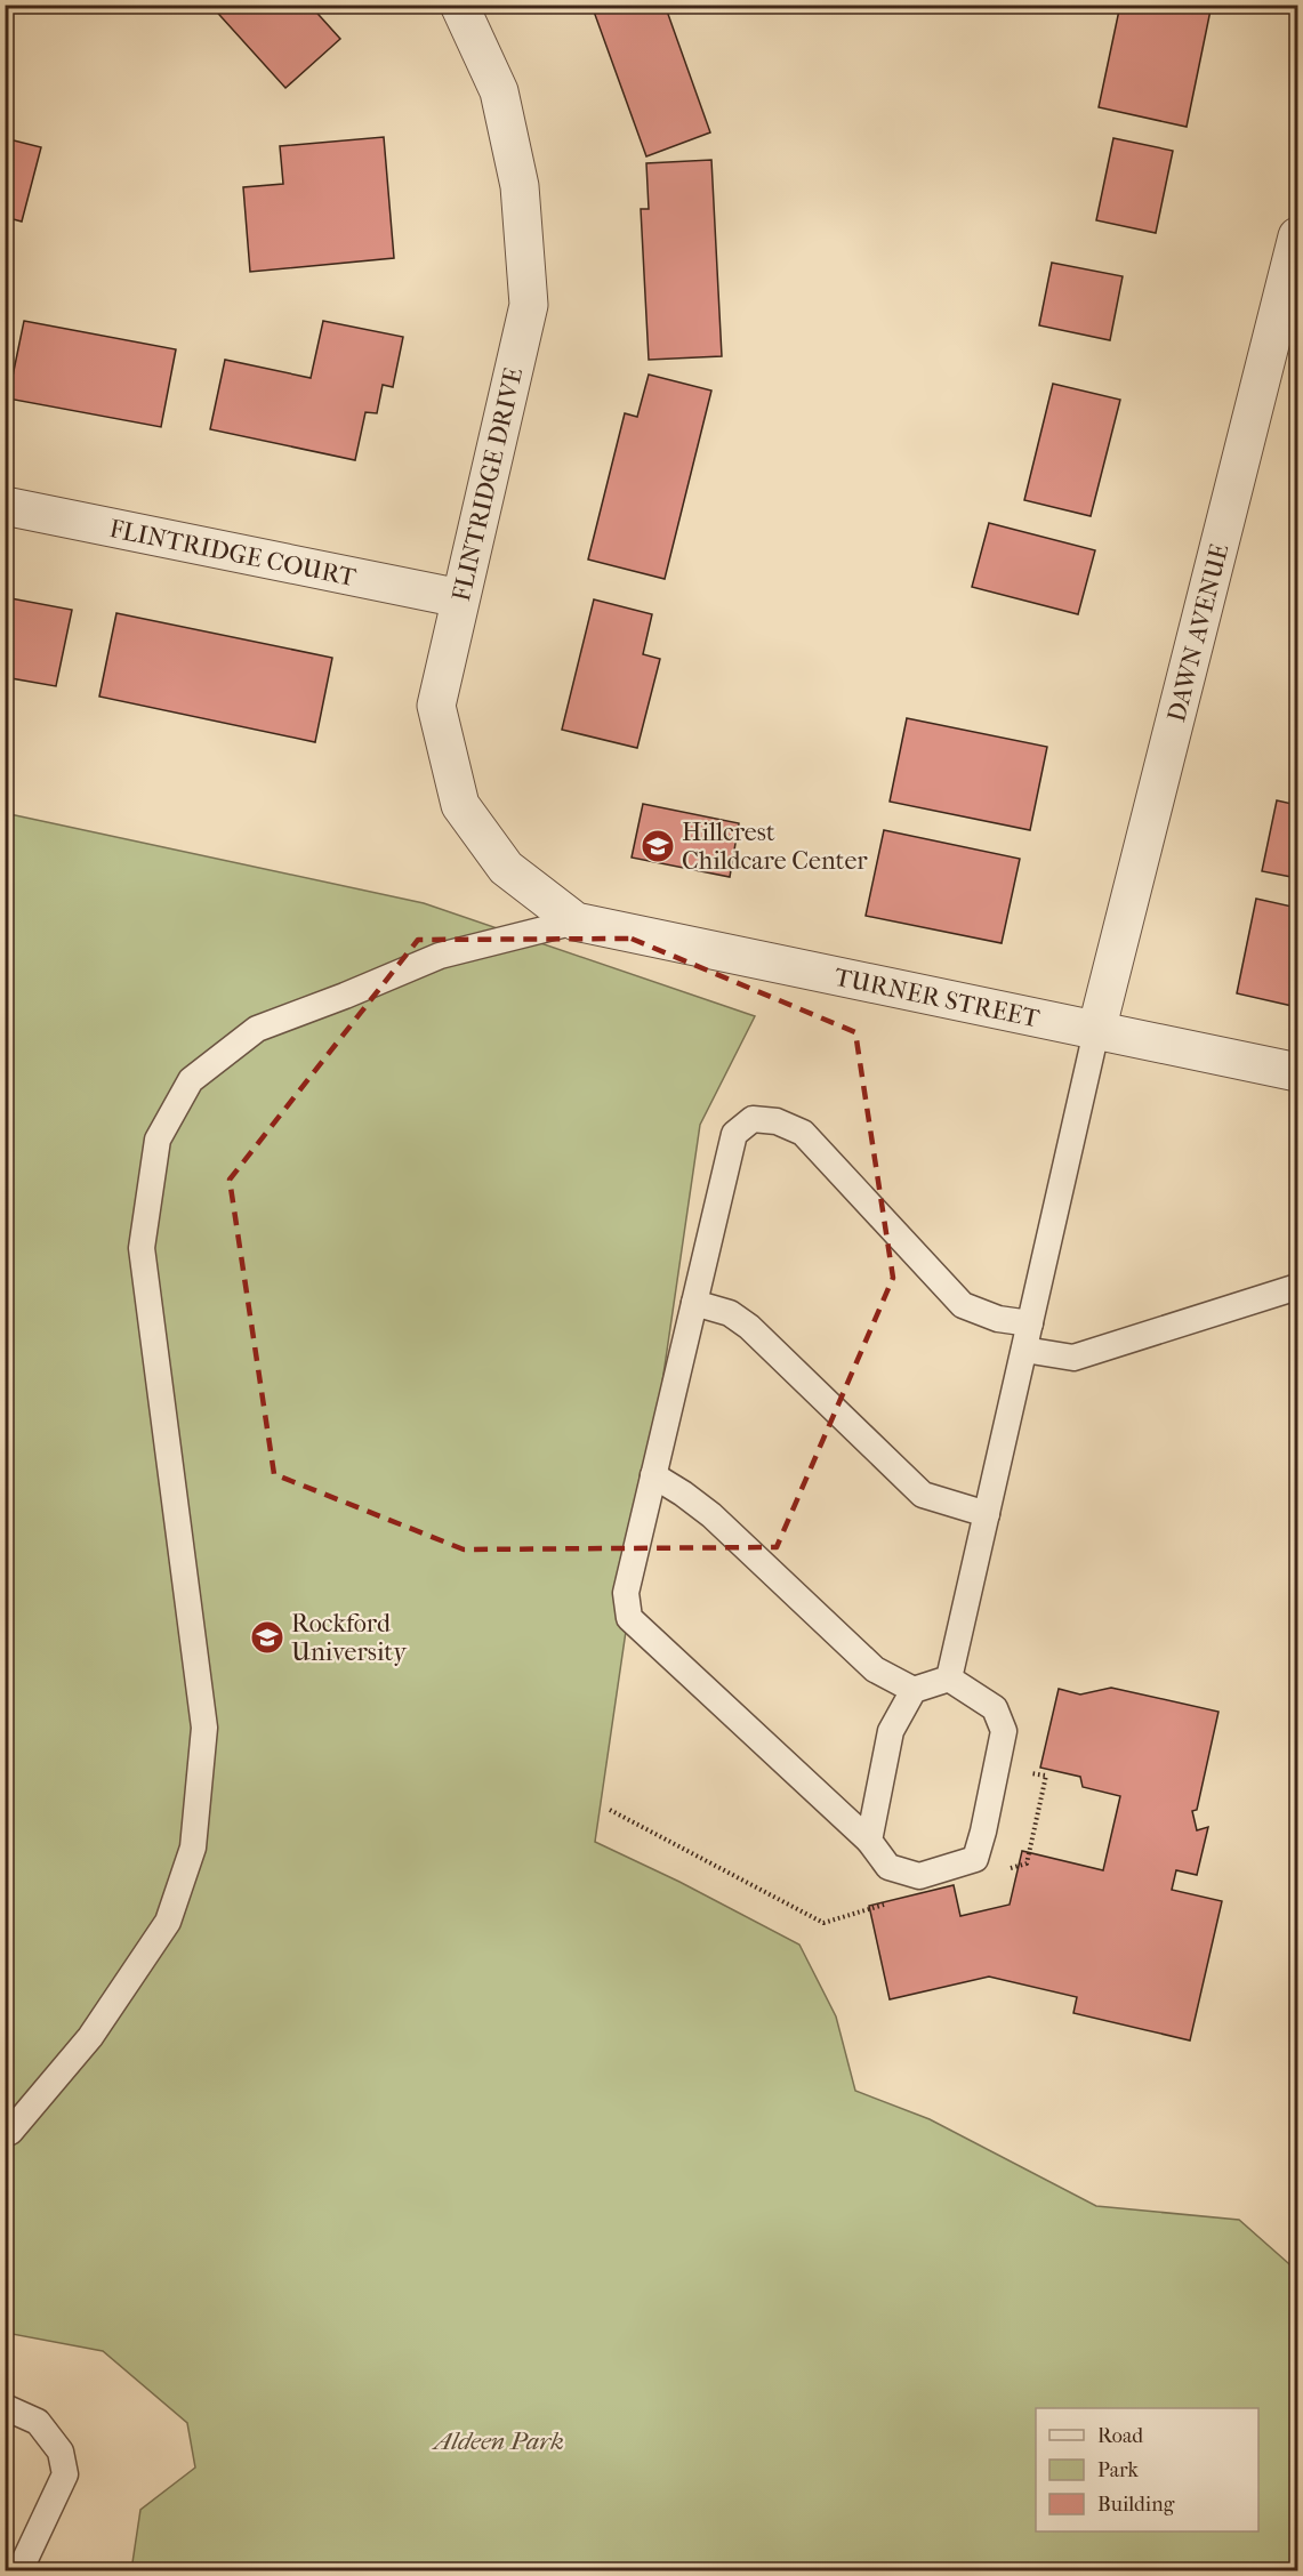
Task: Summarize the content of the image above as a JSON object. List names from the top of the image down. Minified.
{"streets":{"street":["FLINTRIDGE DRIVE","FLINTRIDGE COURT","DAWN AVENUE","TURNER STREET"]},"crossings":[["FLINTRIDGE DRIVE","FLINTRIDGE COURT"],["FLINTRIDGE DRIVE","TURNER STREET"],["DAWN AVENUE","TURNER STREET"]],"parks":["Aldeen Park"],"places":{"school or university":["Hillcrest Childcare Center","Rockford University"]},"legend":["Road","Park","Building"]}
